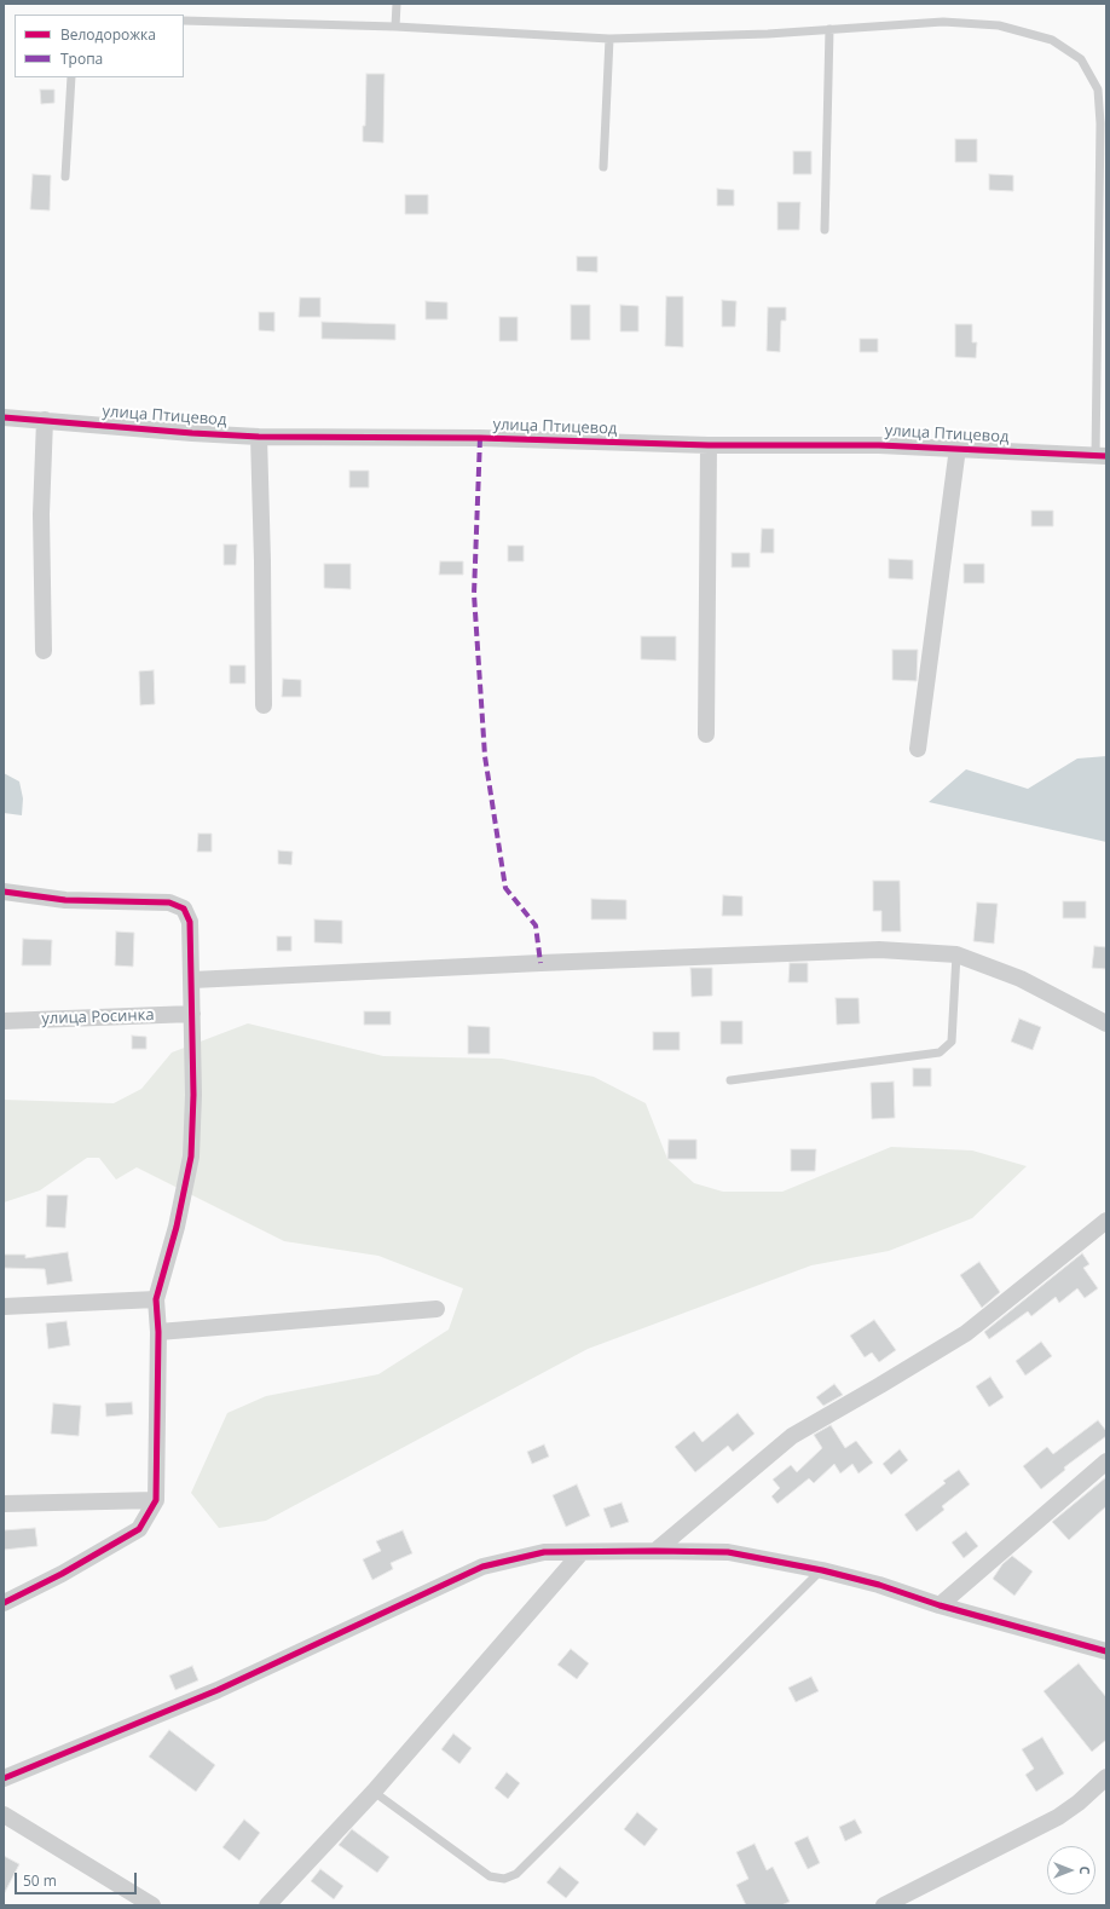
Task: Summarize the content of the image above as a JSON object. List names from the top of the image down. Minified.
{"streets":{"street":["улица Птицевод","улица Росинка"]},"legend":["Велодорожка","Тропа"],"scale_bar":"50 m","north":"right"}
